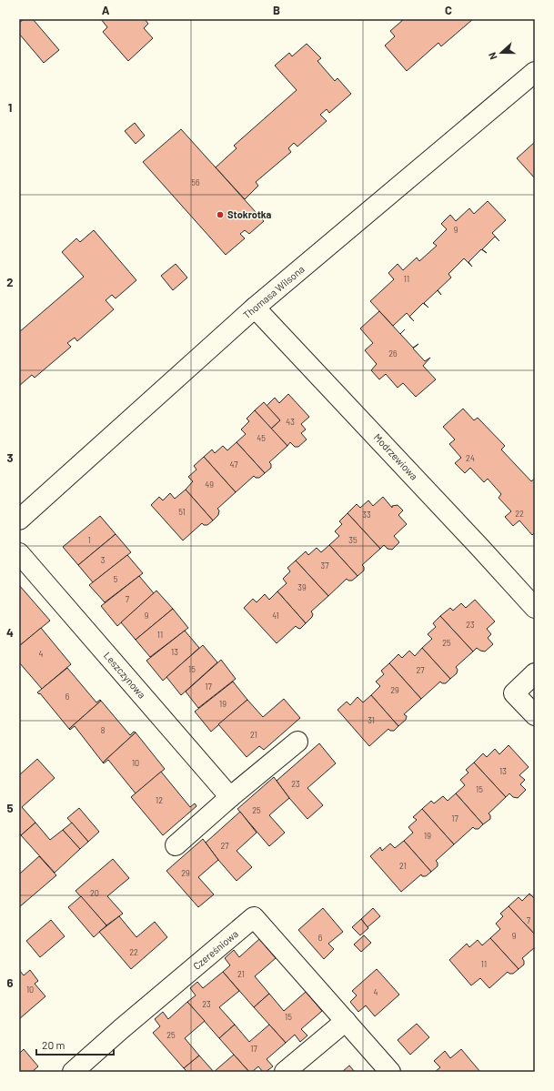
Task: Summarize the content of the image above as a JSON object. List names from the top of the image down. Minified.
{"streets":{"street":["Thomasa Wilsona","Modrzewiowa","Leszczynowa","Czereśniowa"]},"crossings":[["Thomasa Wilsona","Modrzewiowa"]],"places":["Stokrotka"],"house_numbers":["56","9","11","26","43","45","24","47","49","51","22","33","1","35","3","37","5","39","7","9","41","23","11","25","13","4","15","27","17","29","6","19","31","8","21","10","13","23","15","12","25","17","19","27","21","29","20","7","9","6","22","11","21","10","4","23","15","25","17"],"scale_bar":"20 m","north":"left","grid":{"columns":["A","B","C"],"rows":["1","2","3","4","5","6"]}}
